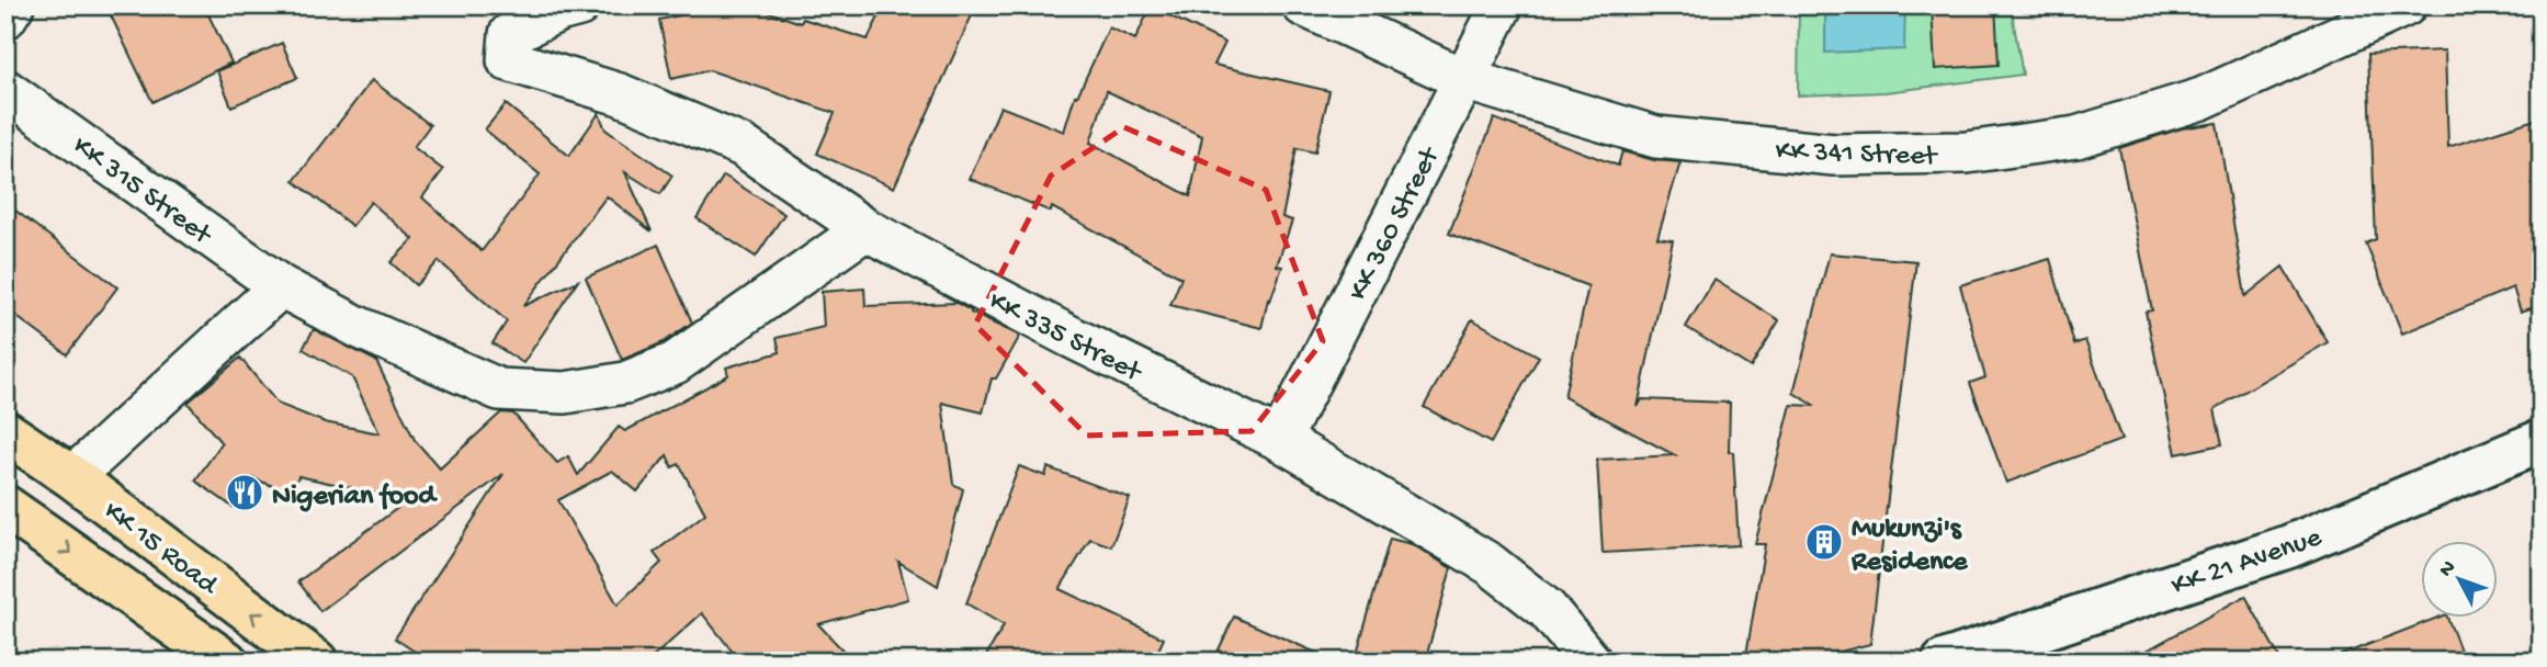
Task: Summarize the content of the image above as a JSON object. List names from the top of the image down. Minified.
{"streets":{"highway":["KK 15 Road"],"main road":["KK 21 Avenue"],"street":["KK 341 Street","KK 315 Street","KK 360 Street","KK 335 Street"]},"crossings":[["KK 341 Street","KK 360 Street"],["KK 315 Street","KK 335 Street"],["KK 360 Street","KK 335 Street"]],"places":{"restaurant":["Nigerian food"],"building":["Mukunzi's Residence"]},"north":"top left"}
